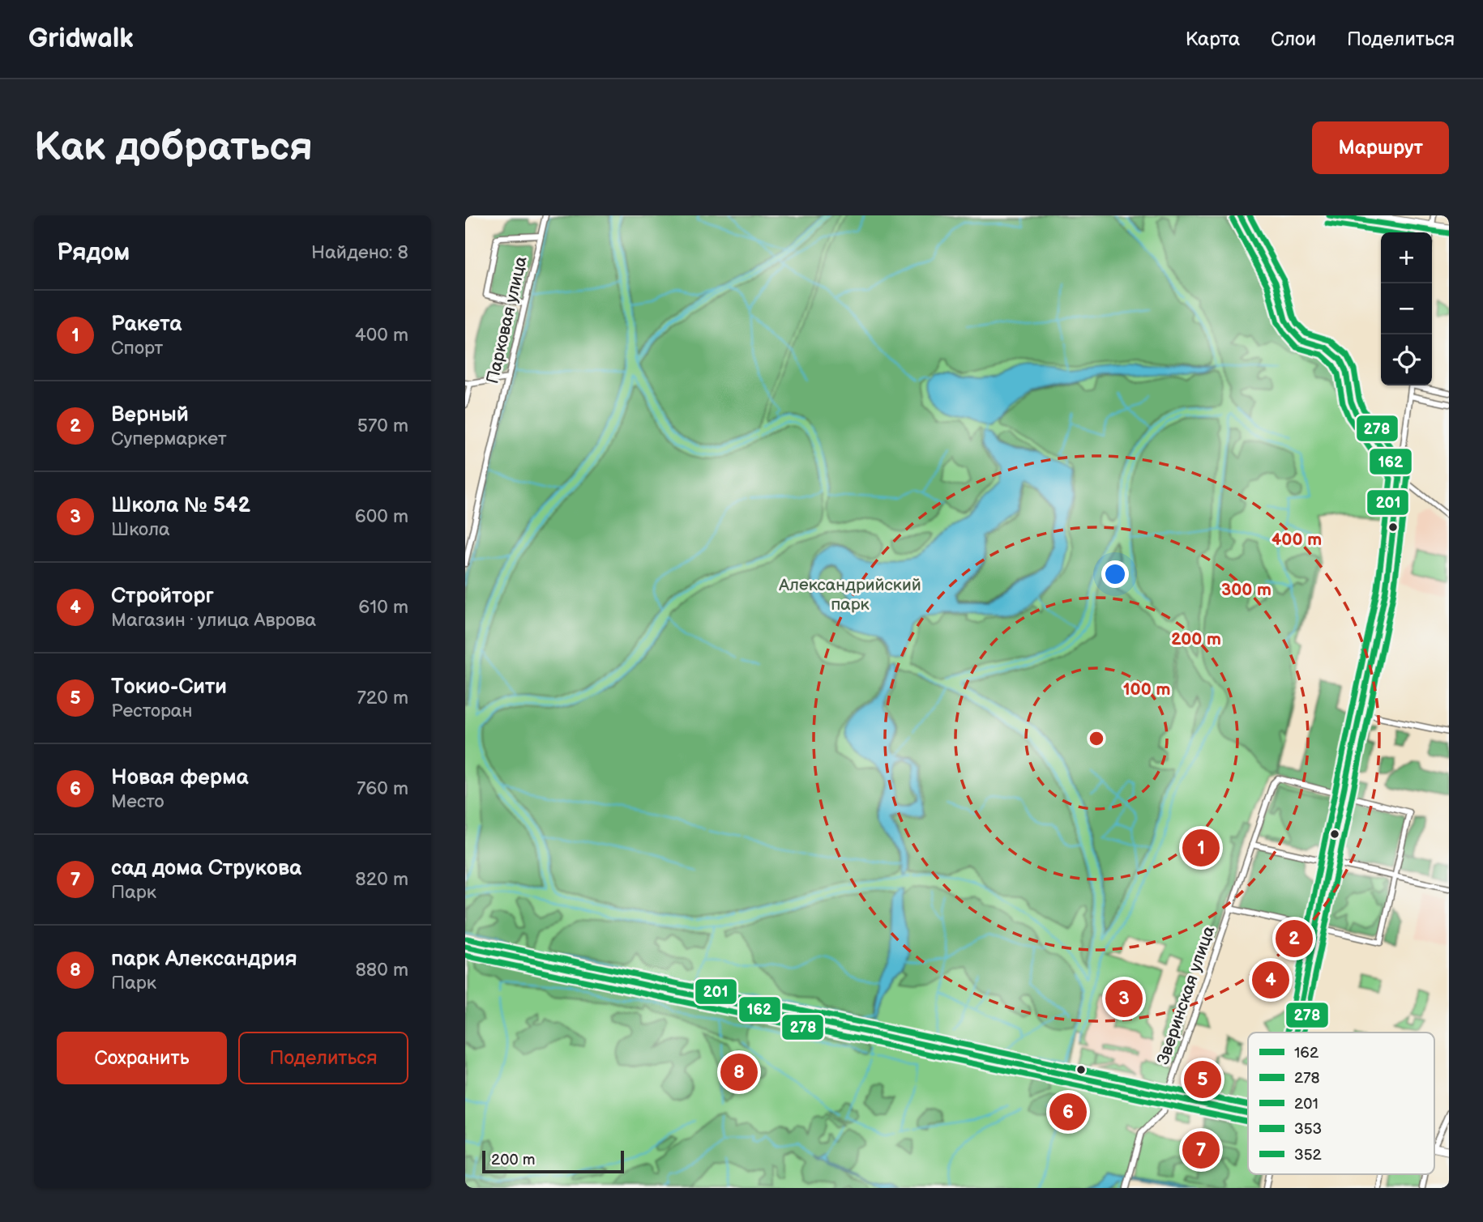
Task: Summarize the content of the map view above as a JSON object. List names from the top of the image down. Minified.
{"streets":{"street":["Парковая улица","Зверинская улица"]},"parks":["Александрийский парк"],"lines":["transit line 162","transit line 278","transit line 353","transit line 201","transit line 352"],"legend":["162","278","201","353","352"],"scale_bar":"200 m","page":{"header":"Gridwalk","nav":["Карта","Слои","Поделиться"],"buttons":["Маршрут",["Сохранить","Поделиться"]],"title":"Как добраться","heading":["Рядом","Найдено: 8"],"map_buttons":["+","−"],"list":[{"mark":"1","name":"Ракета","note":"Спорт","value":"400 m"},{"mark":"2","name":"Верный","note":"Супермаркет","value":"570 m"},{"mark":"3","name":"Школа № 542","note":"Школа","value":"600 m"},{"mark":"4","name":"Стройторг","note":"Магазин · улица Аврова","value":"610 m"},{"mark":"5","name":"Токио-Сити","note":"Ресторан","value":"720 m"},{"mark":"6","name":"Новая ферма","note":"Место","value":"760 m"},{"mark":"7","name":"сад дома Струкова","note":"Парк","value":"820 m"},{"mark":"8","name":"парк Александрия","note":"Парк","value":"880 m"}],"pins":["1","2","4","3","8","5","6","7"],"scale":"200 m"},"rings":["400 m","300 m","200 m","100 m"]}
